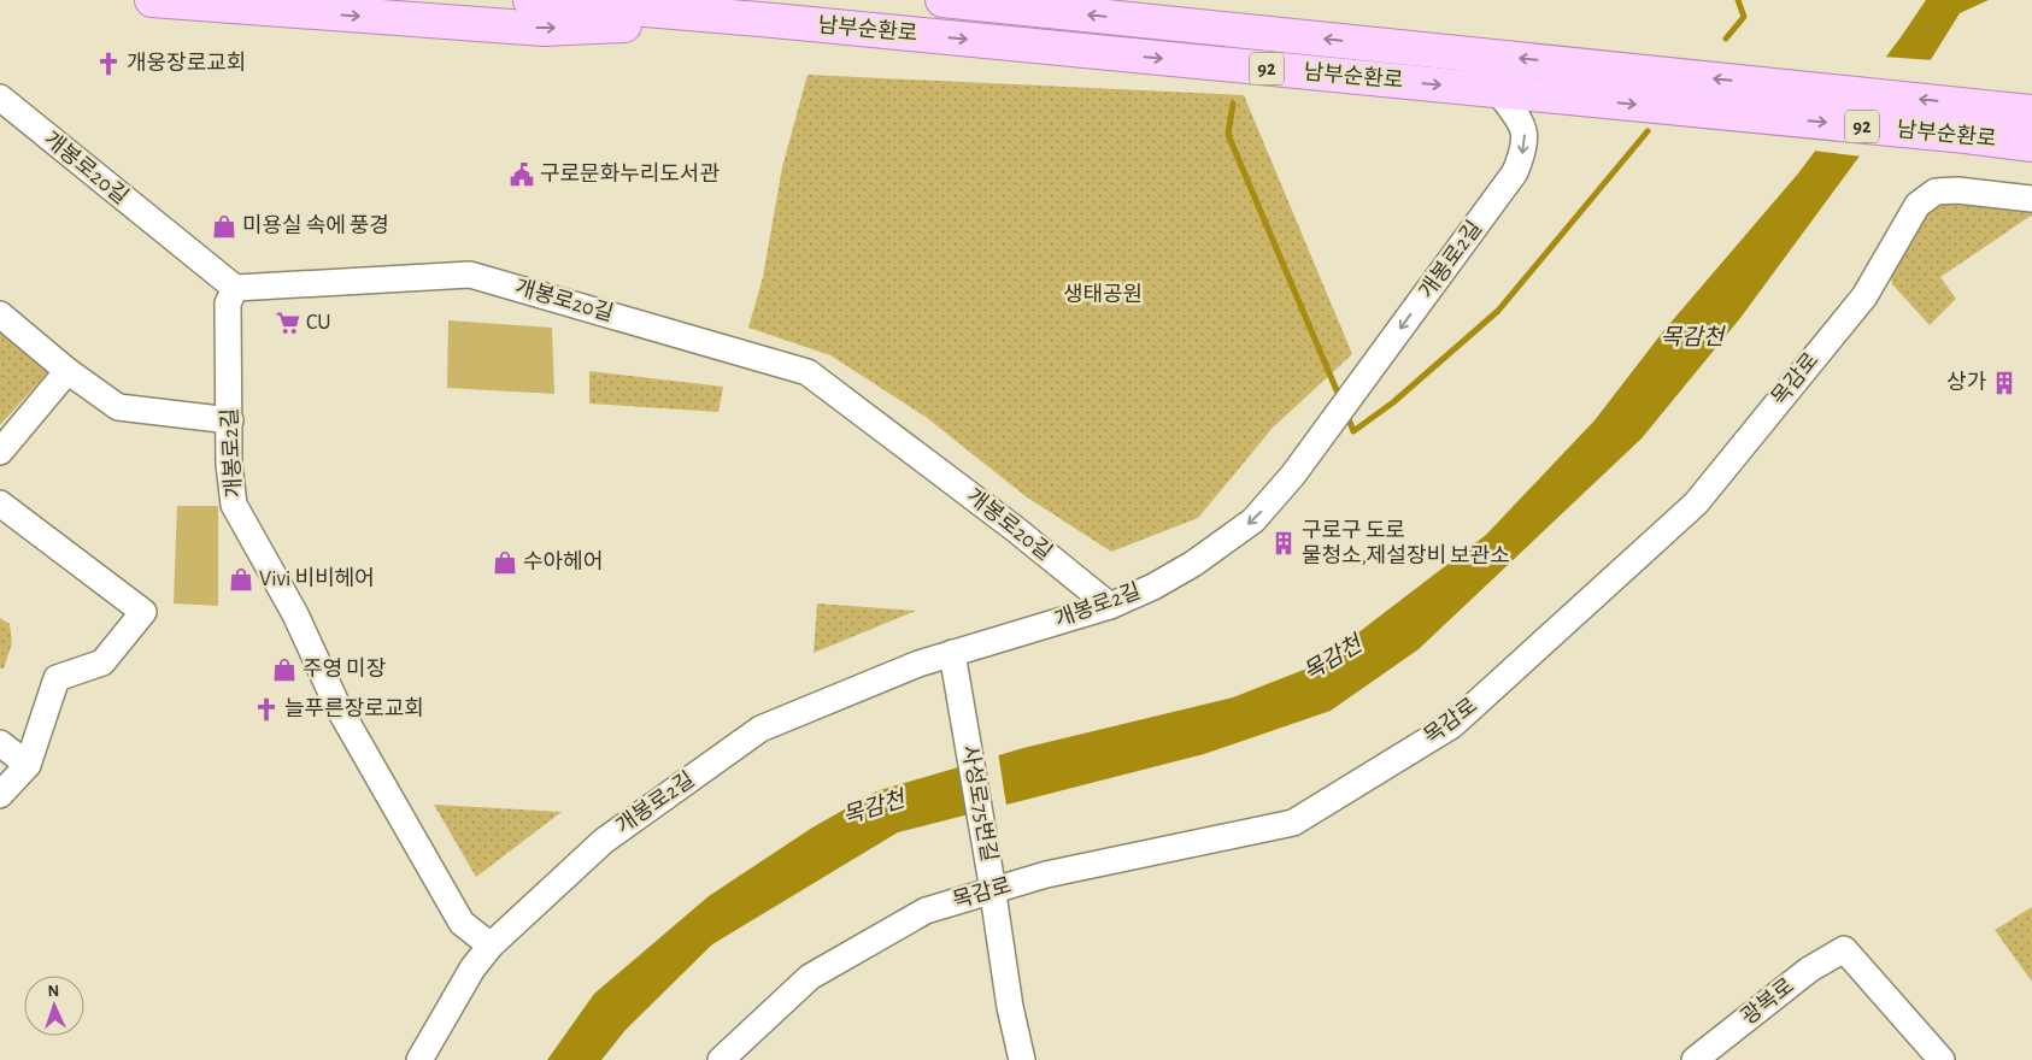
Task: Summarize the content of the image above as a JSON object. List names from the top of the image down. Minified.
{"streets":{"main road":["남부순환로","92"],"street":["개봉로20길","개봉로2길","목감로","사성로75번길","광복로"]},"crossings":[["남부순환로","개봉로2길"],["개봉로20길","개봉로2길"],["개봉로2길","사성로75번길"],["목감로","사성로75번길"]],"water":["목감천"],"parks":["생태공원"],"places":{"church":["개웅장로교회","늘푸른장로교회"],"public building":["구로문화누리도서관"],"shop":["미용실 속에 풍경","수아헤어","Vivi 비비헤어","주영 미장"],"supermarket":["CU"],"building":["상가","구로구 도로 물청소,제설장비 보관소"]},"north":"top"}
